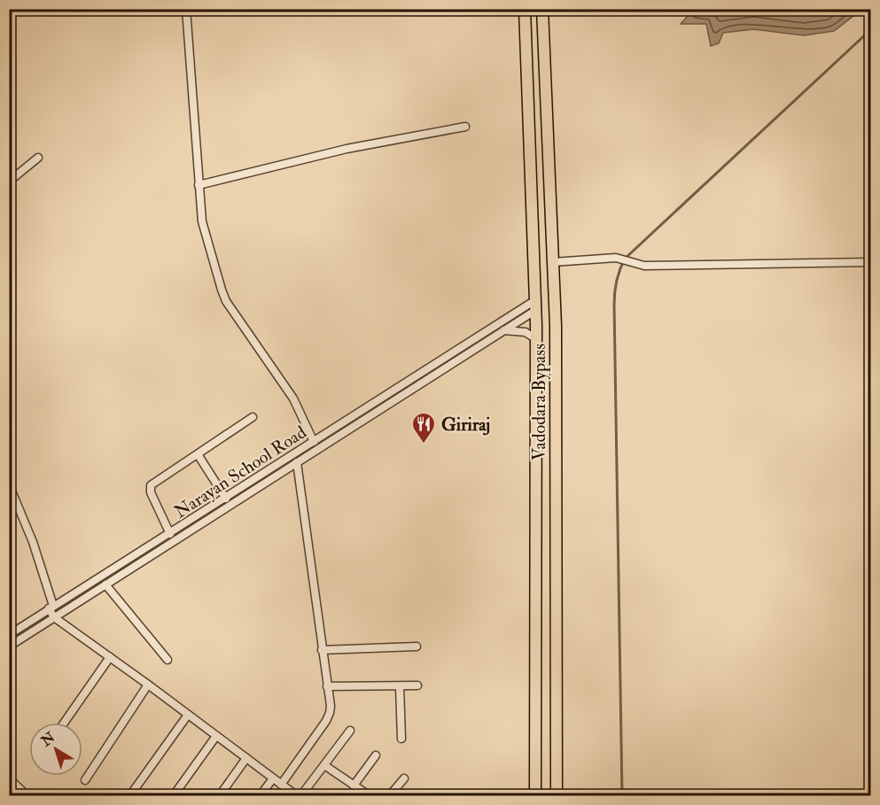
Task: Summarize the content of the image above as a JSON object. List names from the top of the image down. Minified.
{"streets":{"highway":["Vadodara Bypass"],"street":["Narayan School Road"]},"crossings":[["Vadodara Bypass","Narayan School Road"]],"places":{"restaurant":["Giriraj"]},"north":"top left"}
